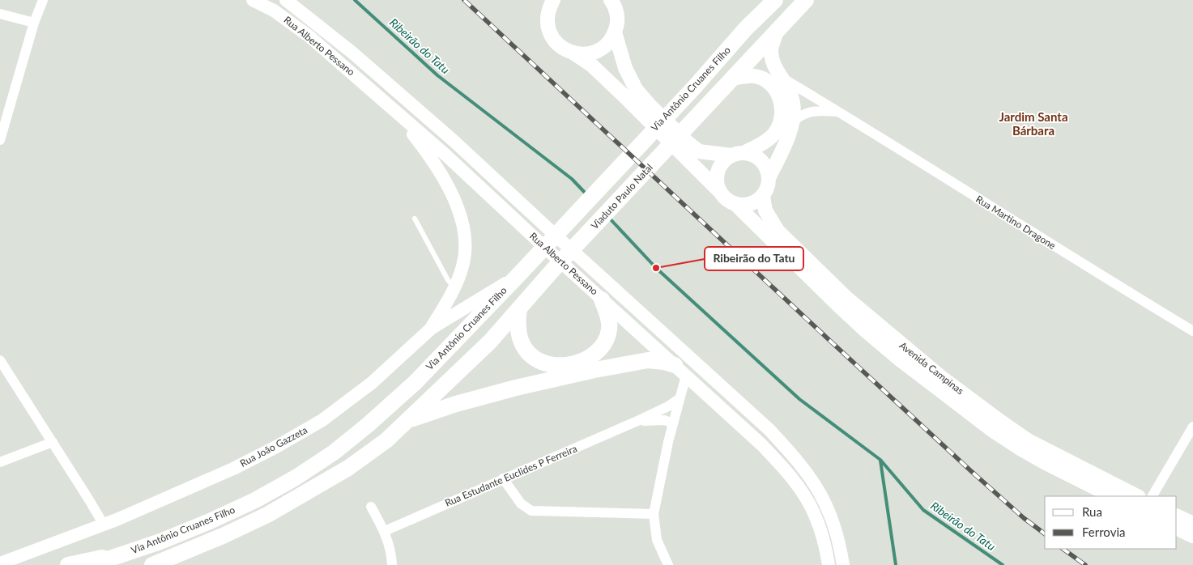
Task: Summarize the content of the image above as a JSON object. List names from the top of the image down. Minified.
{"streets":{"main road":["Via Antônio Cruanes Filho","Viaduto Paulo Natal","Rua Martino Dragone","Avenida Campinas"],"street":["Rua Alberto Pessano","Rua João Gazzeta","Rua Estudante Euclides P Ferreira"]},"crossings":[["Via Antônio Cruanes Filho","Viaduto Paulo Natal"],["Via Antônio Cruanes Filho","Rua João Gazzeta"],["Rua Martino Dragone","Avenida Campinas"]],"districts":["Jardim Santa Bárbara"],"water":["Ribeirão do Tatu"],"places":["Ribeirão do Tatu"],"legend":["Rua","Ferrovia"]}
